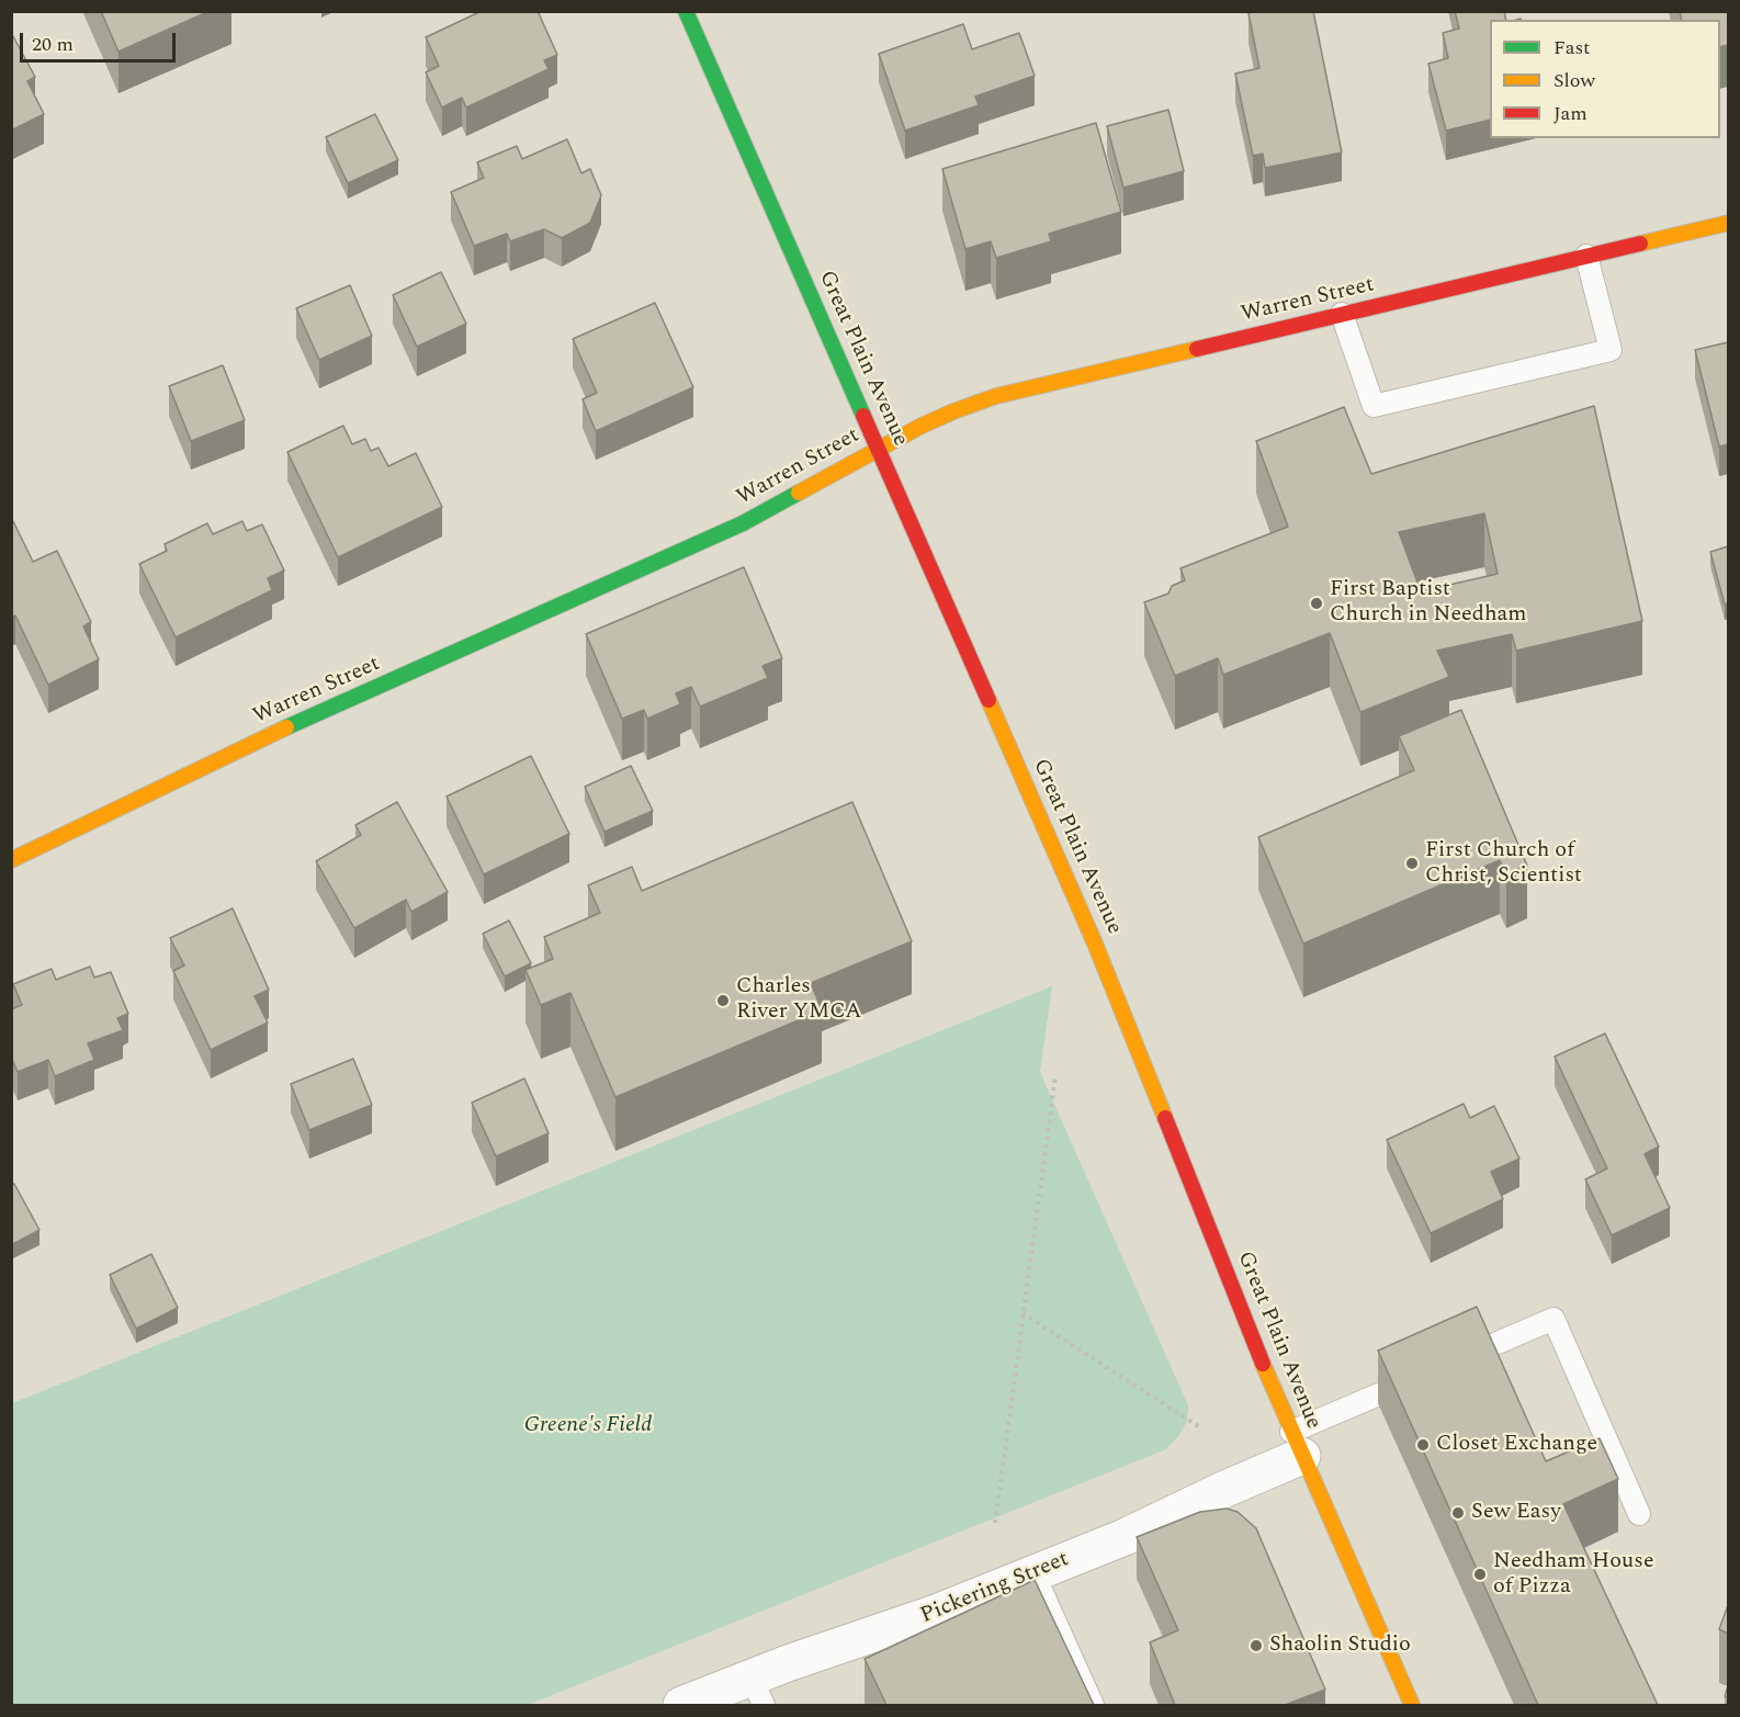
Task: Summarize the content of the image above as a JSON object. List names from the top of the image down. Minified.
{"streets":{"street":["Warren Street","Great Plain Avenue","Pickering Street"]},"crossings":[["Warren Street","Great Plain Avenue"],["Great Plain Avenue","Pickering Street"]],"parks":["Greene's Field"],"places":["First Baptist Church in Needham","First Church of Christ, Scientist","Charles River YMCA","Closet Exchange","Sew Easy","Needham House of Pizza","Shaolin Studio"],"legend":["Fast","Slow","Jam"],"scale_bar":"20 m"}
